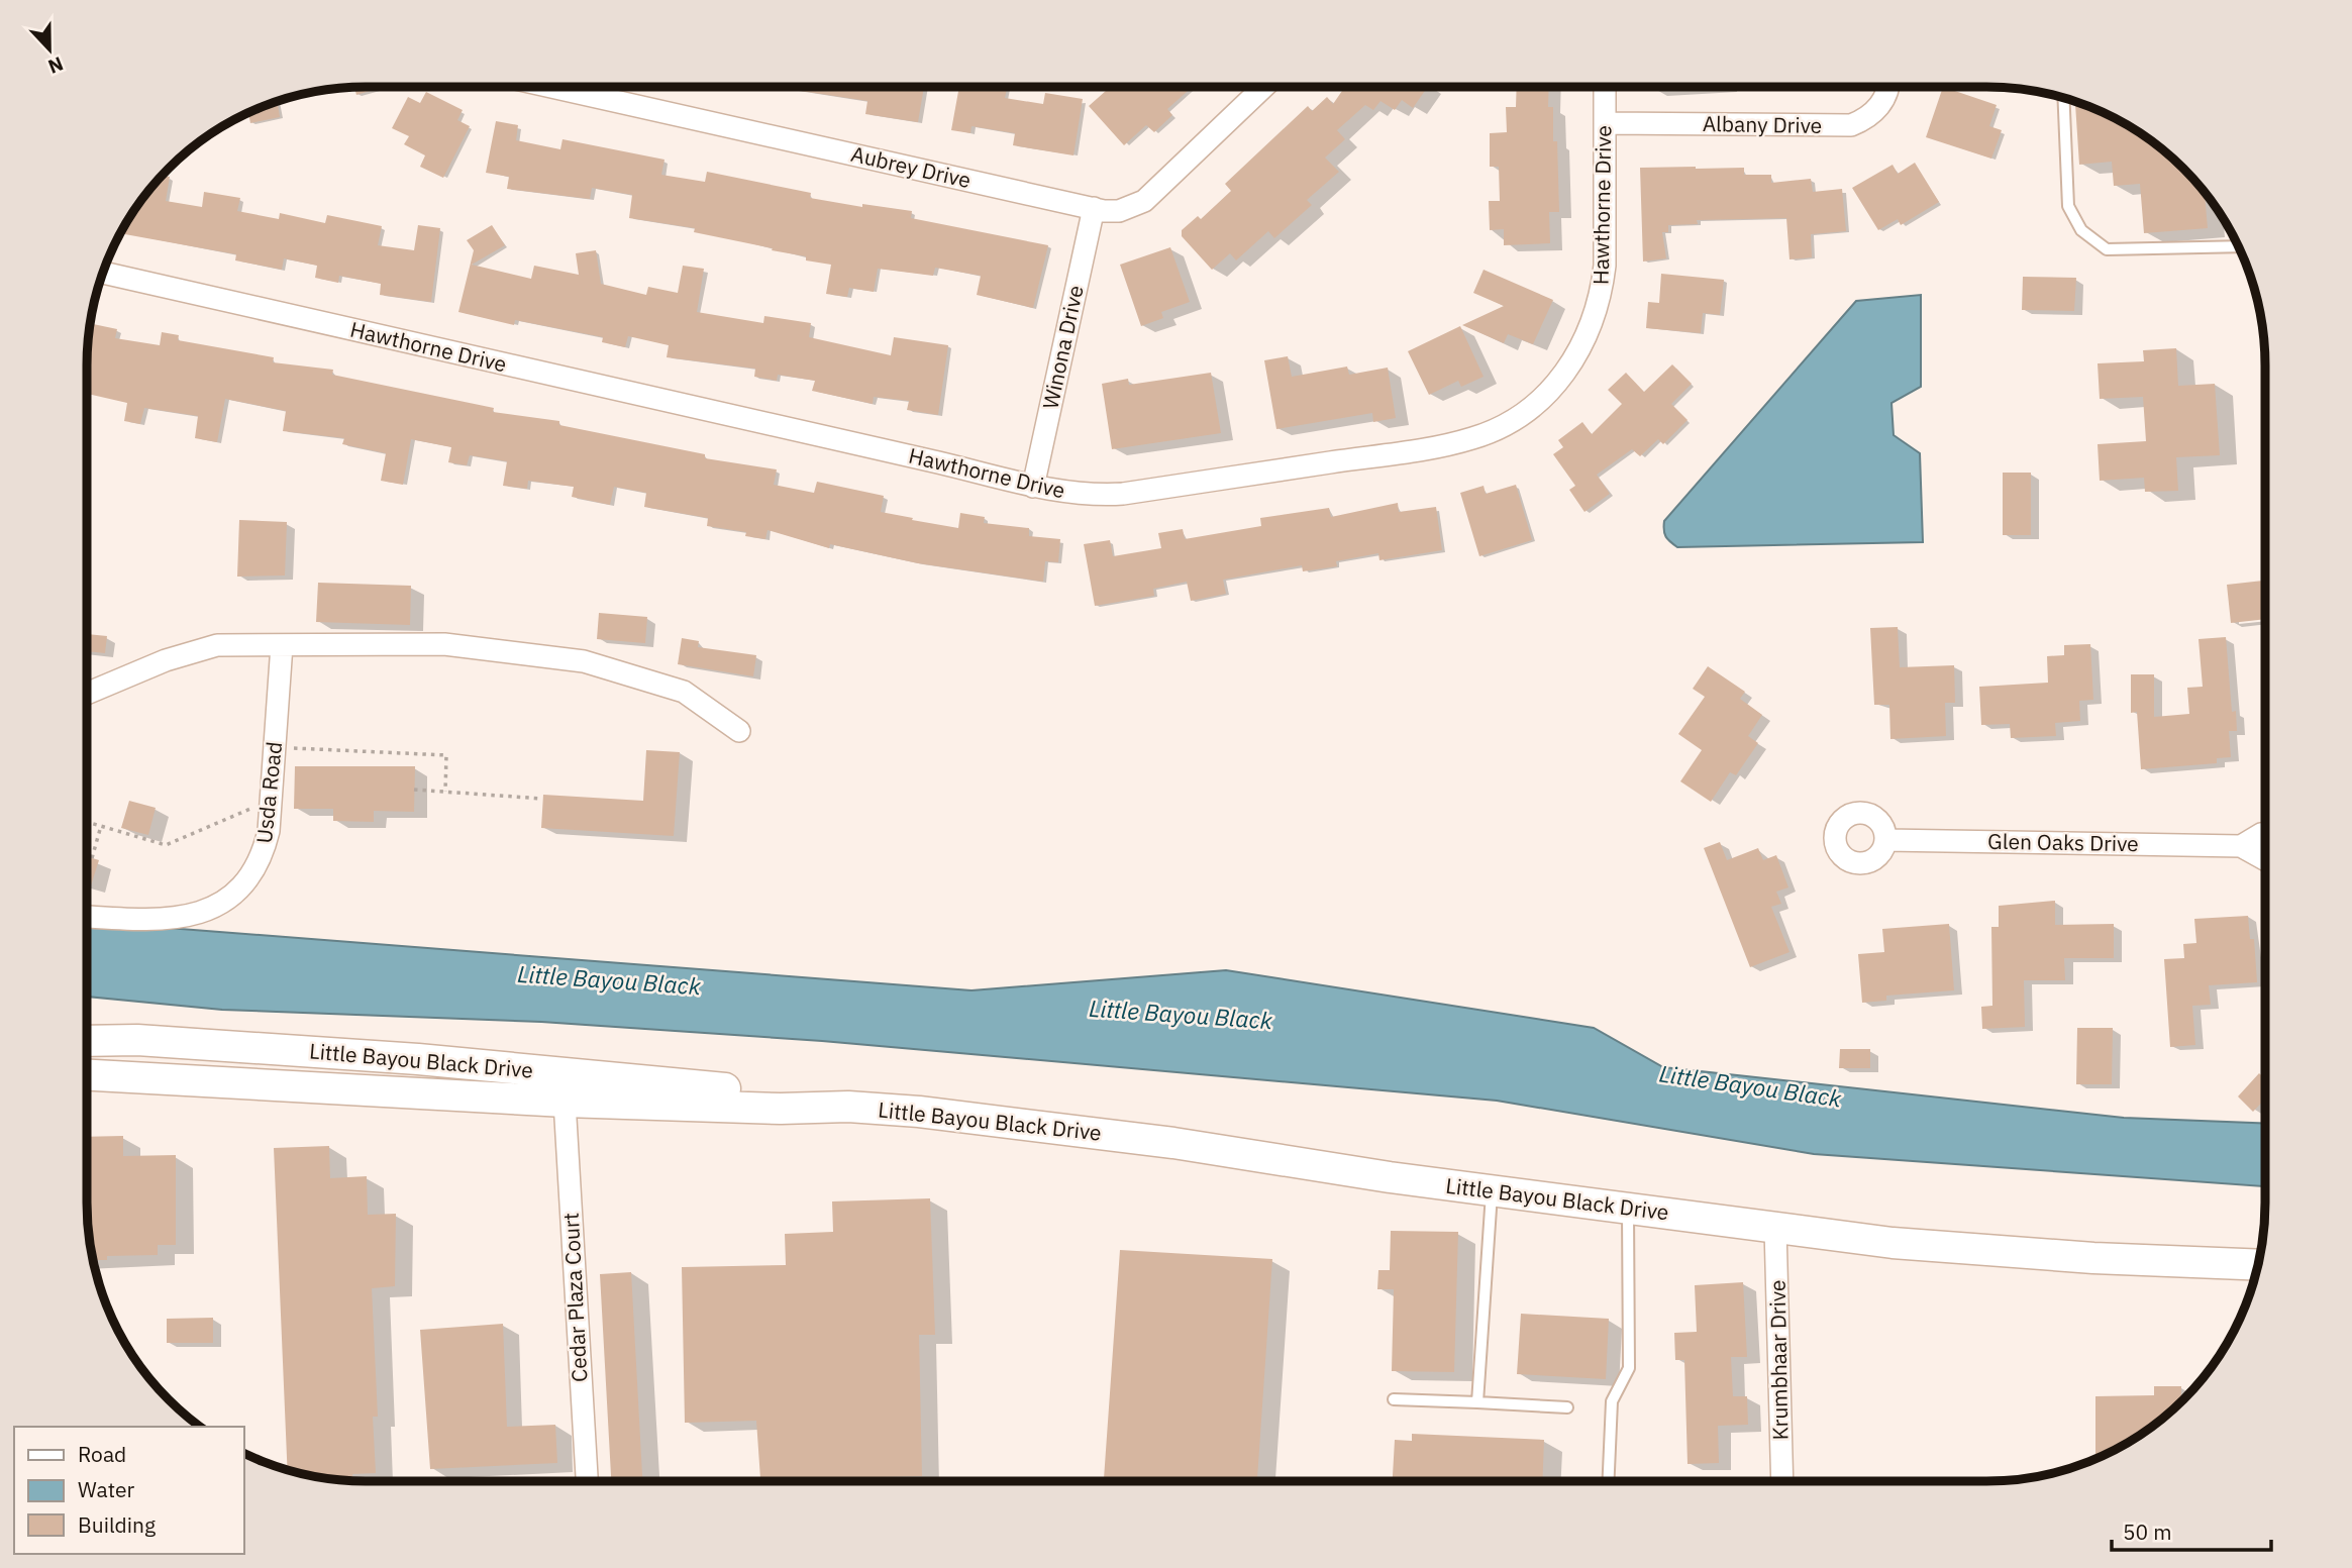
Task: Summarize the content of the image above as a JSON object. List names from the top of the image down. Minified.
{"streets":{"main road":["Little Bayou Black Drive"],"street":["Albany Drive","Aubrey Drive","Hawthorne Drive","Winona Drive","Usda Road","Glen Oaks Drive","Cedar Plaza Court","Krumbhaar Drive"]},"crossings":[["Albany Drive","Hawthorne Drive"],["Aubrey Drive","Winona Drive"],["Hawthorne Drive","Winona Drive"],["Little Bayou Black Drive","Cedar Plaza Court"],["Little Bayou Black Drive","Krumbhaar Drive"]],"water":["Little Bayou Black"],"legend":["Road","Water","Building"],"scale_bar":"50 m","north":"bottom"}
